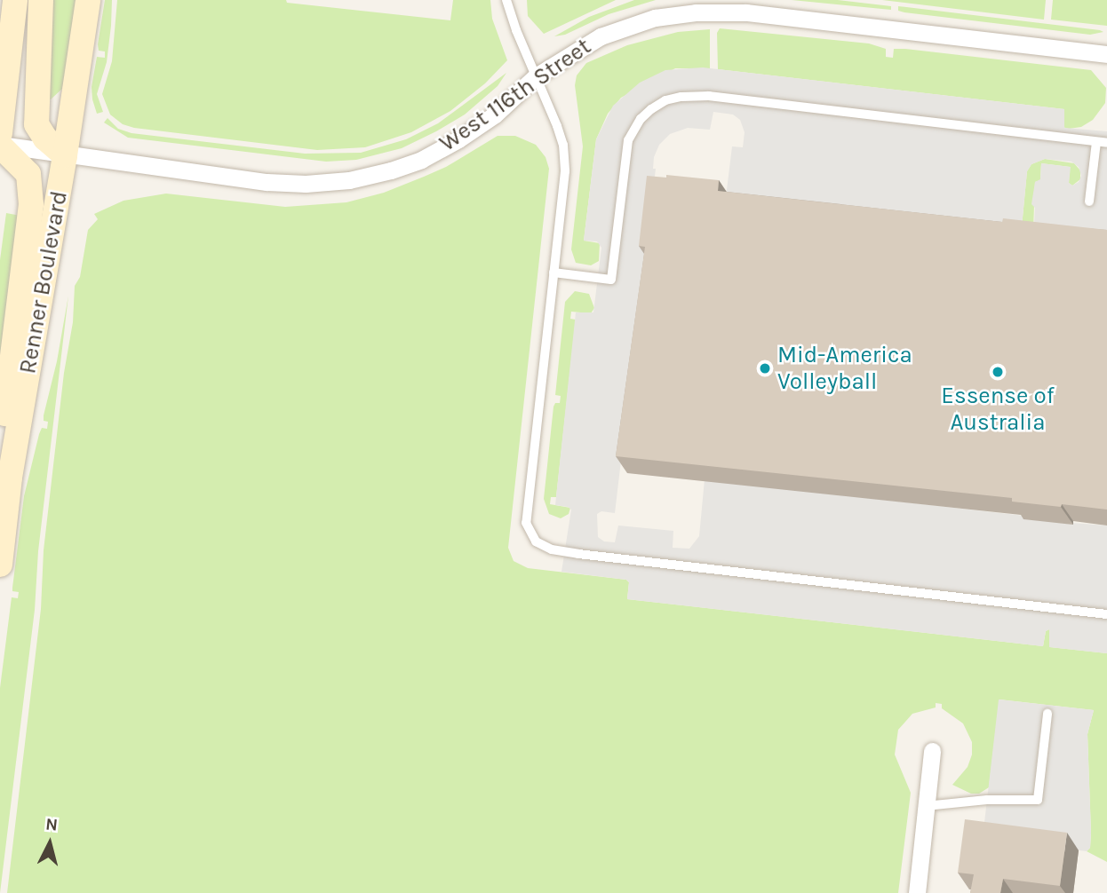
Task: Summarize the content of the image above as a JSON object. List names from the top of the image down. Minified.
{"streets":{"main road":["Renner Boulevard"],"street":["West 116th Street"]},"crossings":[["West 116th Street","Renner Boulevard"]],"places":["Mid-America Volleyball","Essense of Australia"],"north":"top"}
